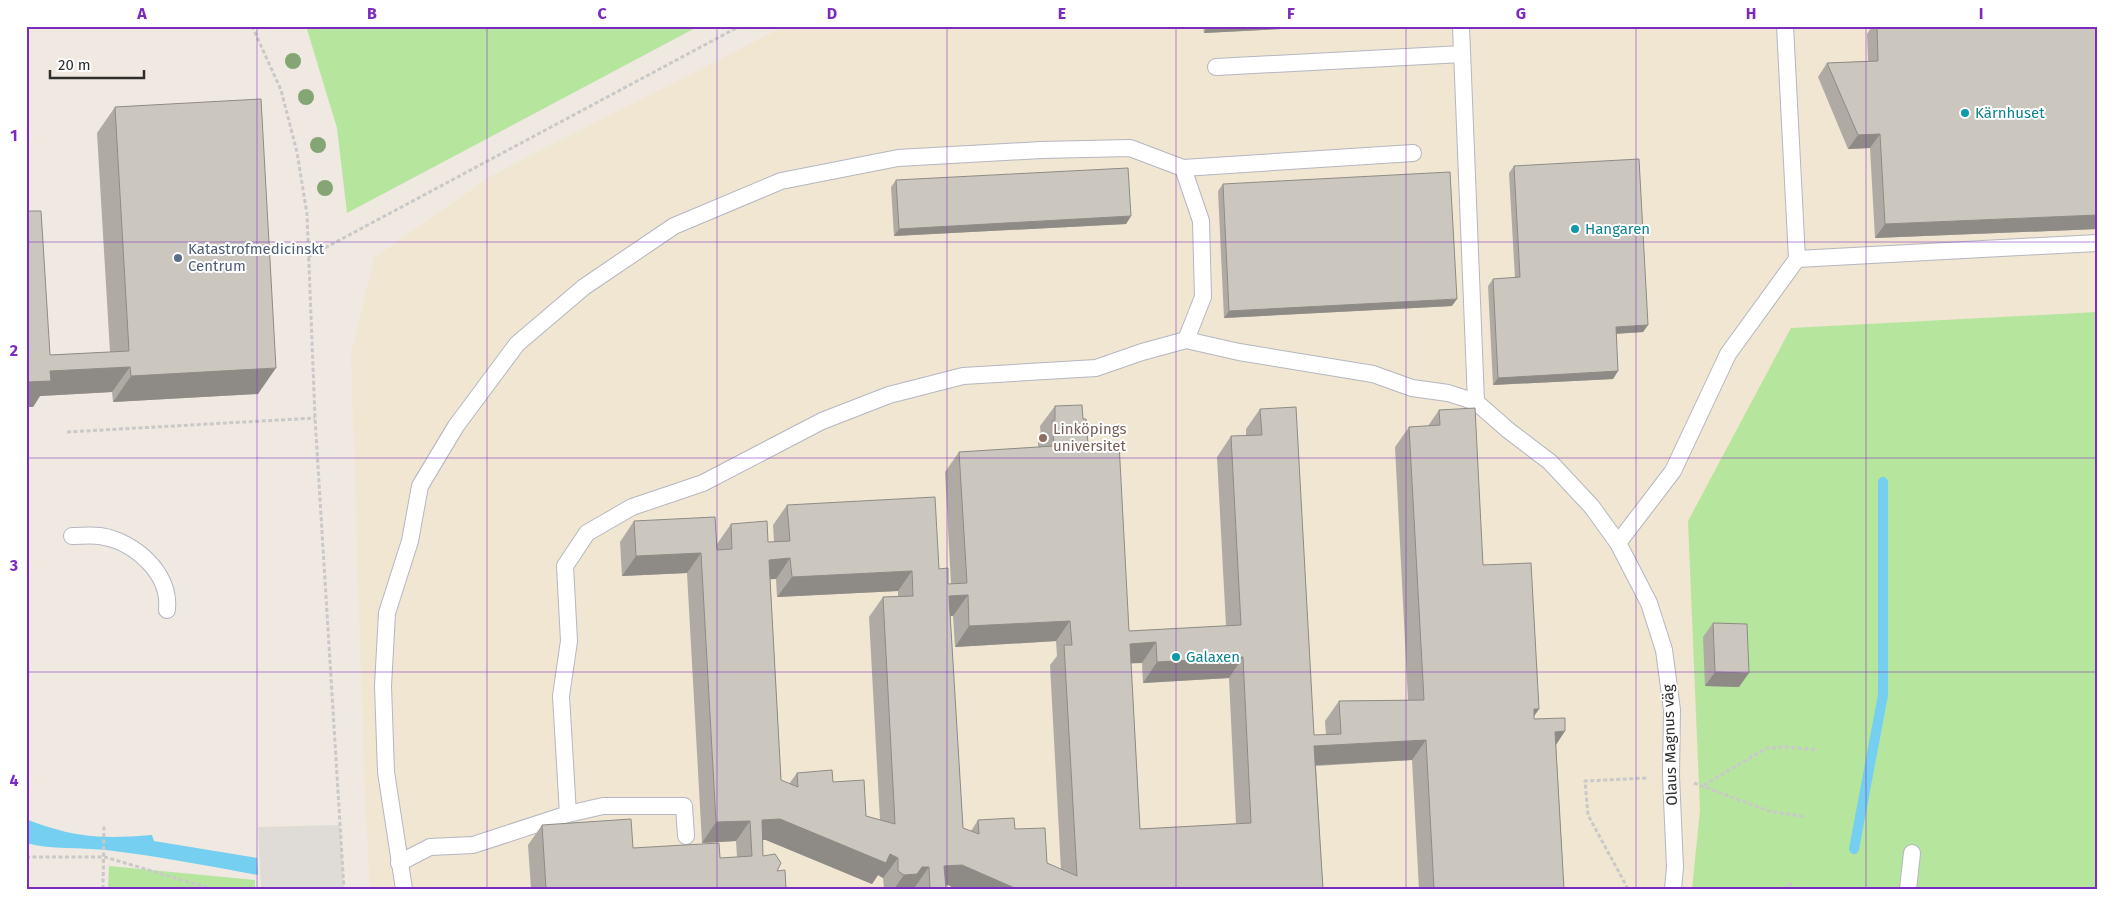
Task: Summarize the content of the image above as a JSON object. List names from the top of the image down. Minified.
{"streets":{"lane":["Olaus Magnus väg"]},"places":["Kärnhuset","Hangaren","Katastrofmedicinskt Centrum","Linköpings universitet","Galaxen"],"scale_bar":"20 m","grid":{"columns":["A","B","C","D","E","F","G","H","I"],"rows":["1","2","3","4"]}}
